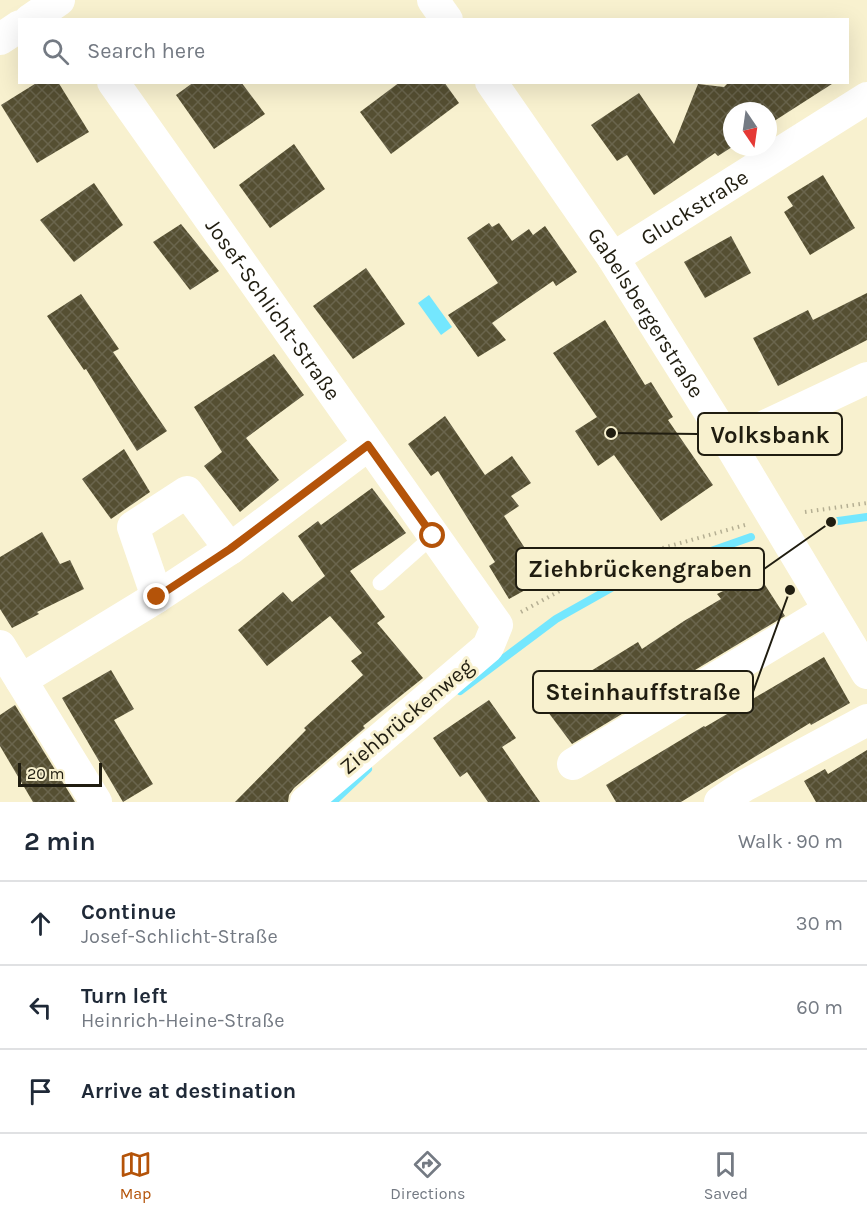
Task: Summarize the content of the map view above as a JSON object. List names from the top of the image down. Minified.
{"streets":{"street":["Gluckstraße","Josef-Schlicht-Straße","Gabelsbergerstraße","Ziehbrückenweg"]},"crossings":[["Gluckstraße","Gabelsbergerstraße"],["Josef-Schlicht-Straße","Ziehbrückenweg"]],"places":["Volksbank","Ziehbrückengraben","Steinhauffstraße"],"scale_bar":"20 m","north":"bottom","page":{"search":"Search here","scale":"20 m","heading":["2 min","Walk · 90 m"],"list":[["Continue","Josef-Schlicht-Straße","30 m"],["Turn left","Heinrich-Heine-Straße","60 m"],"Arrive at destination"],"nav":["Map","Directions","Saved"]}}
